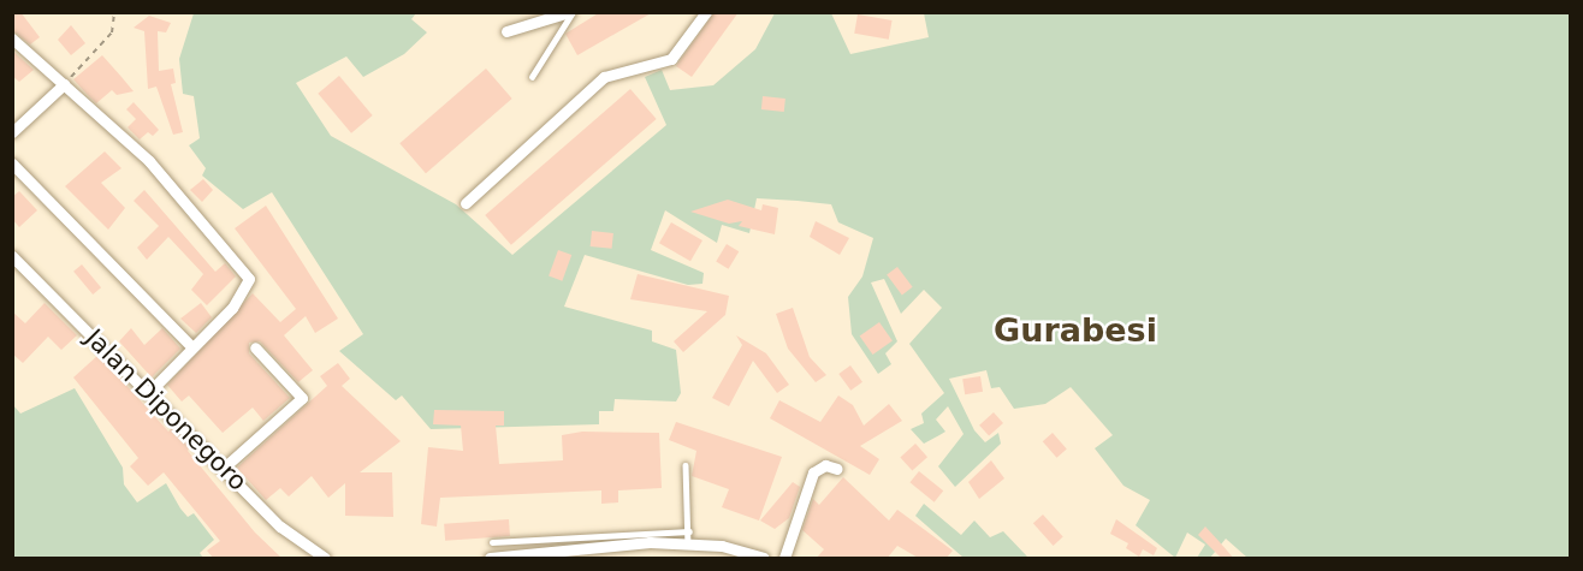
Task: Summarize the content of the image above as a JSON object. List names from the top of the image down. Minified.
{"streets":{"street":["Jalan Diponegoro"]},"districts":["Gurabesi"]}
